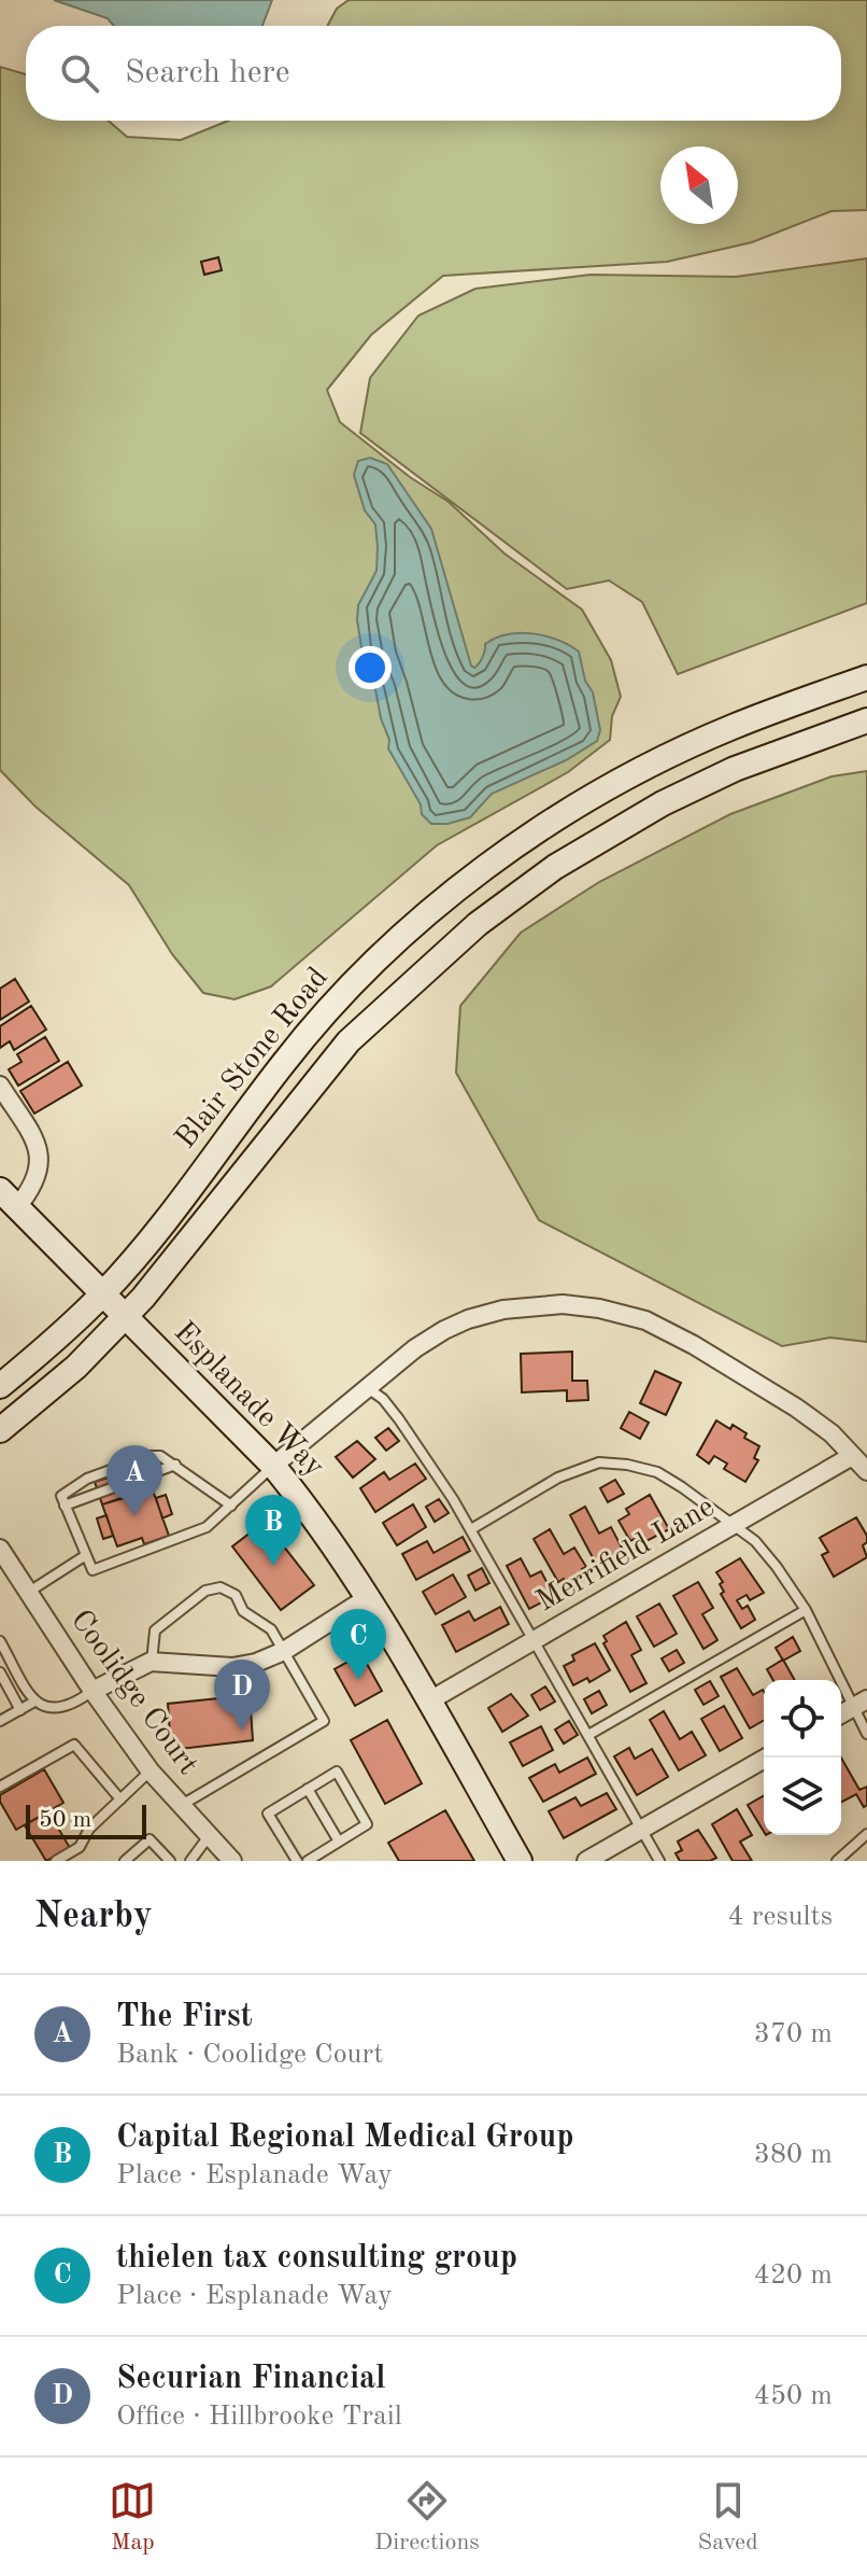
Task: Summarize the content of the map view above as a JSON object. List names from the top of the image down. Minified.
{"streets":{"street":["Blair Stone Road","Esplanade Way","Merrifield Lane","Coolidge Court"]},"crossings":[["Blair Stone Road","Esplanade Way"],["Esplanade Way","Merrifield Lane"]],"scale_bar":"50 m","north":"top left","page":{"search":"Search here","pins":["A","B","C","D"],"scale":"50 m","heading":["Nearby","4 results"],"list":[{"mark":"A","name":"The First","note":"Bank · Coolidge Court","value":"370 m"},{"mark":"B","name":"Capital Regional Medical Group","note":"Place · Esplanade Way","value":"380 m"},{"mark":"C","name":"thielen tax consulting group","note":"Place · Esplanade Way","value":"420 m"},{"mark":"D","name":"Securian Financial","note":"Office · Hillbrooke Trail","value":"450 m"}],"nav":["Map","Directions","Saved"]}}
